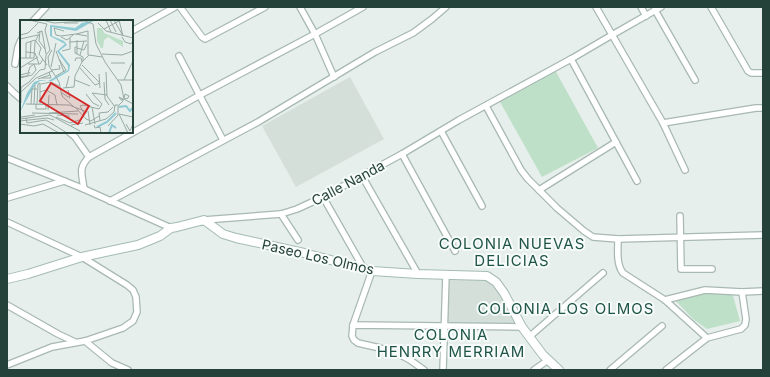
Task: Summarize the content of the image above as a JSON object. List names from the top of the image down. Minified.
{"streets":{"street":["Calle Nanda","Paseo Los Olmos"]},"crossings":[["Calle Nanda","Paseo Los Olmos"]],"districts":["COLONIA NUEVAS DELICIAS","COLONIA LOS OLMOS","COLONIA HENRRY MERRIAM"]}
